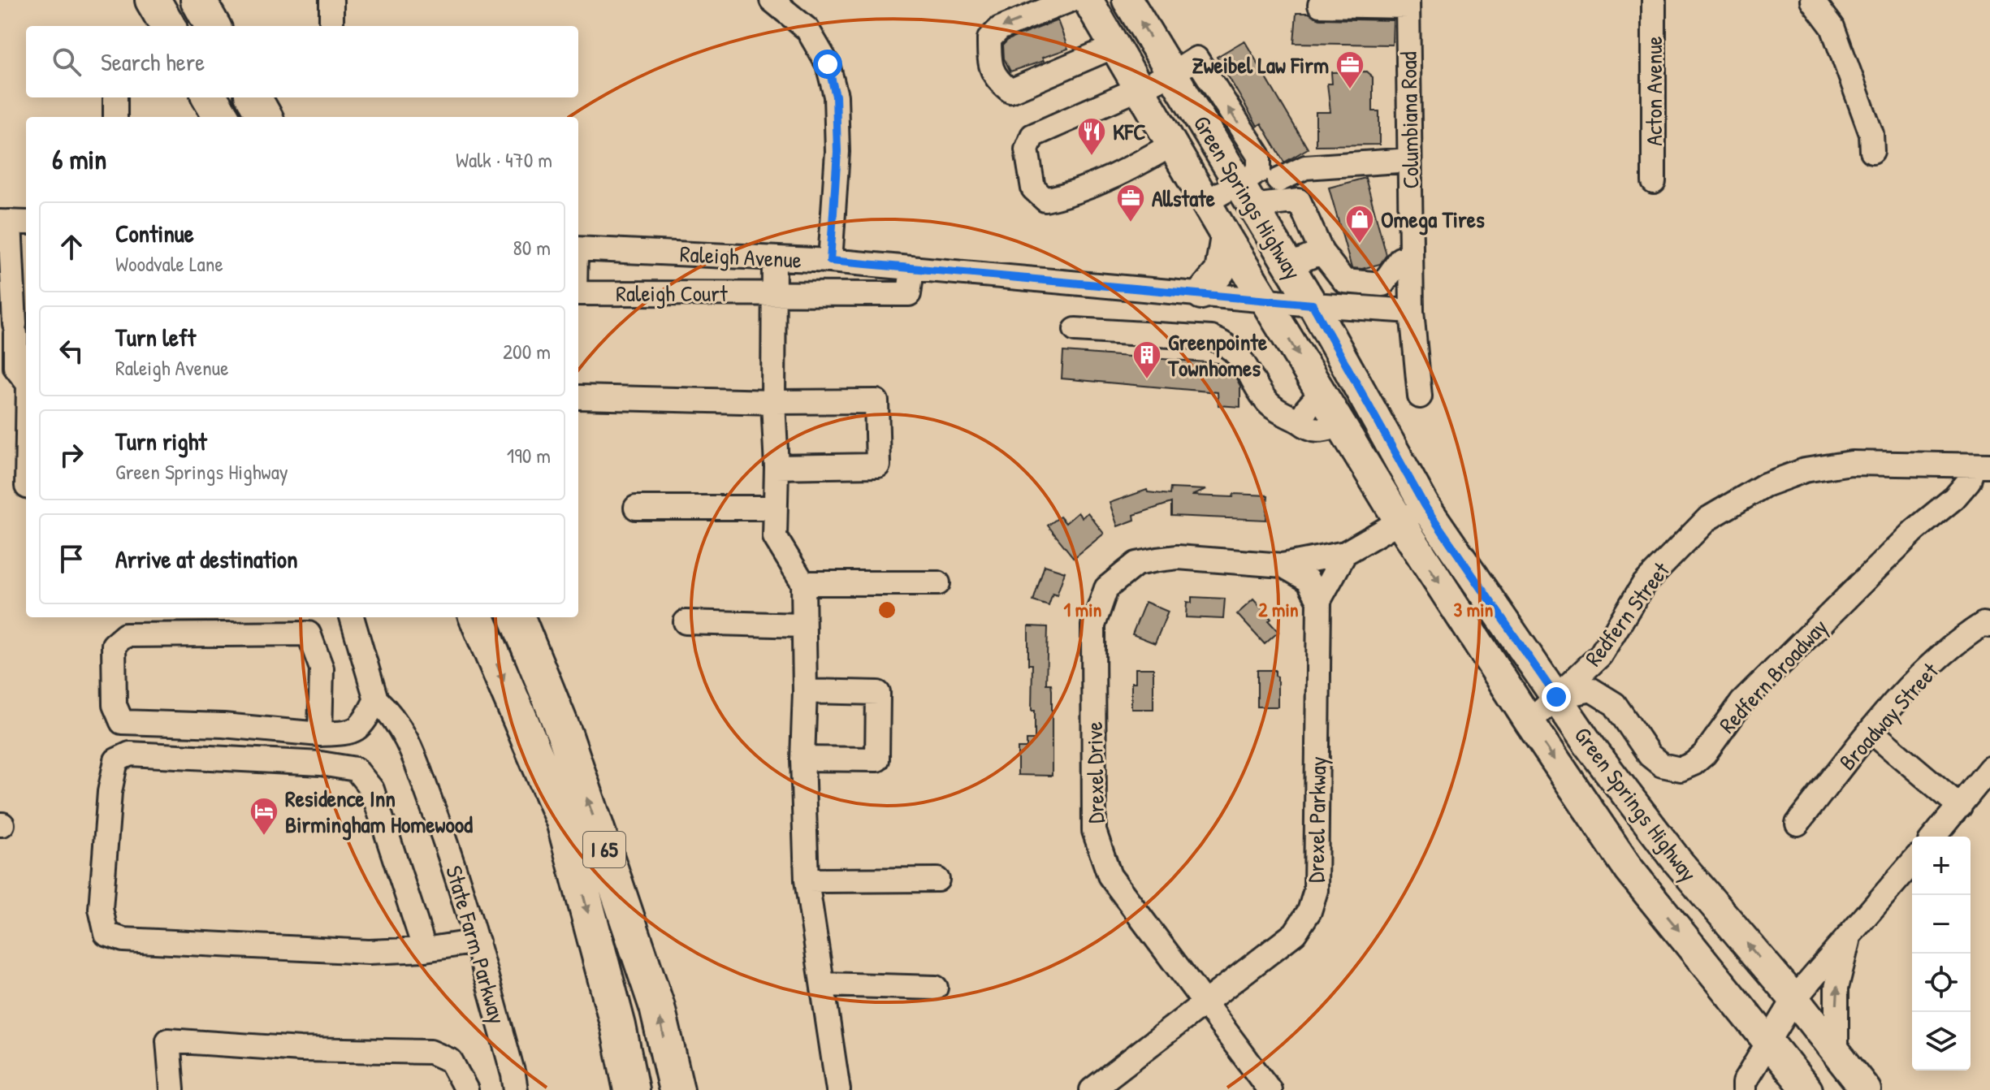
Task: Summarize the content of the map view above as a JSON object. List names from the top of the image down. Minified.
{"streets":{"highway":["I 65"],"main road":["Green Springs Highway"],"street":["Acton Avenue","Columbiana Road","Raleigh Avenue","Raleigh Court","Redfern Street","Redfern Broadway","Broadway Street","Drexel Drive","Drexel Parkway","State Farm Parkway"]},"crossings":[["Columbiana Road","Raleigh Avenue"],["Green Springs Highway","Raleigh Avenue"],["Green Springs Highway","Redfern Street"],["Green Springs Highway","Redfern Broadway"],["Raleigh Avenue","Raleigh Court"],["Redfern Street","Redfern Broadway"],["Drexel Drive","Drexel Parkway"]],"places":{"office":["Zweibel Law Firm","Allstate"],"restaurant":["KFC"],"shop":["Omega Tires"],"building":["Greenpointe Townhomes"],"hotel":["Residence Inn Birmingham Homewood"]},"page":{"search":"Search here","heading":["6 min","Walk · 470 m"],"list":[["Continue","Woodvale Lane","80 m"],["Turn left","Raleigh Avenue","200 m"],["Turn right","Green Springs Highway","190 m"],"Arrive at destination"],"map_buttons":["+","−"]},"rings":["1 min","2 min","3 min"]}
